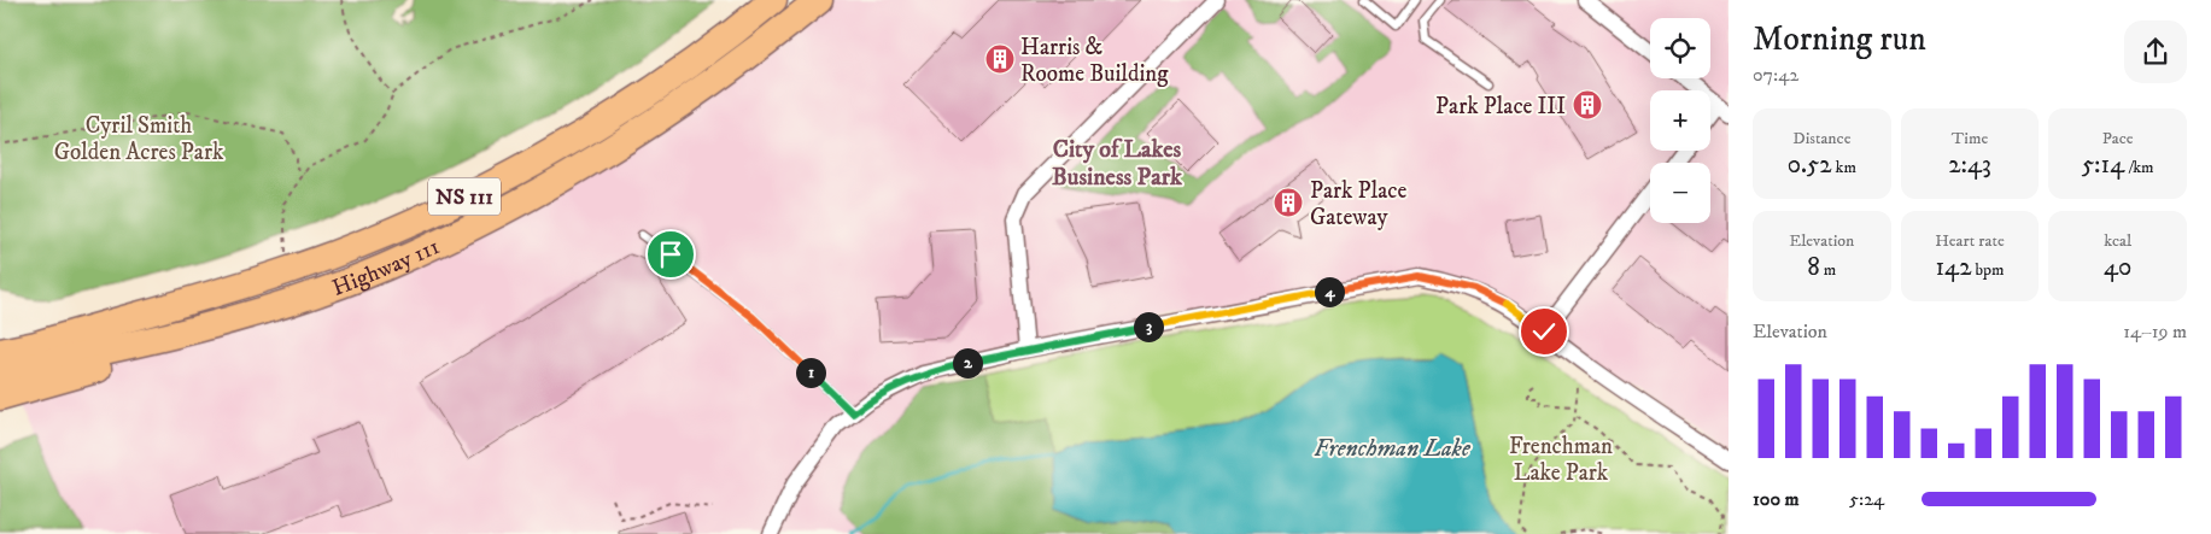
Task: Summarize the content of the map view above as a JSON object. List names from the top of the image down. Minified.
{"streets":{"highway":["NS 111","Highway 111"]},"districts":["City of Lakes Business Park"],"water":["Frenchman Lake"],"parks":["Cyril Smith Golden Acres Park","Frenchman Lake Park"],"places":{"building":["Harris & Roome Building","Park Place III","Park Place Gateway"]},"page":{"heading":["Morning run","07:42"],"map_buttons":["+","−"],"stats":[["Distance","0.52 km"],["Time","2:43"],["Pace","5:14 /km"],["Elevation","8 m"],["Heart rate","142 bpm"],["kcal","40"]],"pins":["4","3","2","1"],"chart":["Elevation","14–19 m"],"list":[{"name":"100 m","note":"5:24"}]}}
